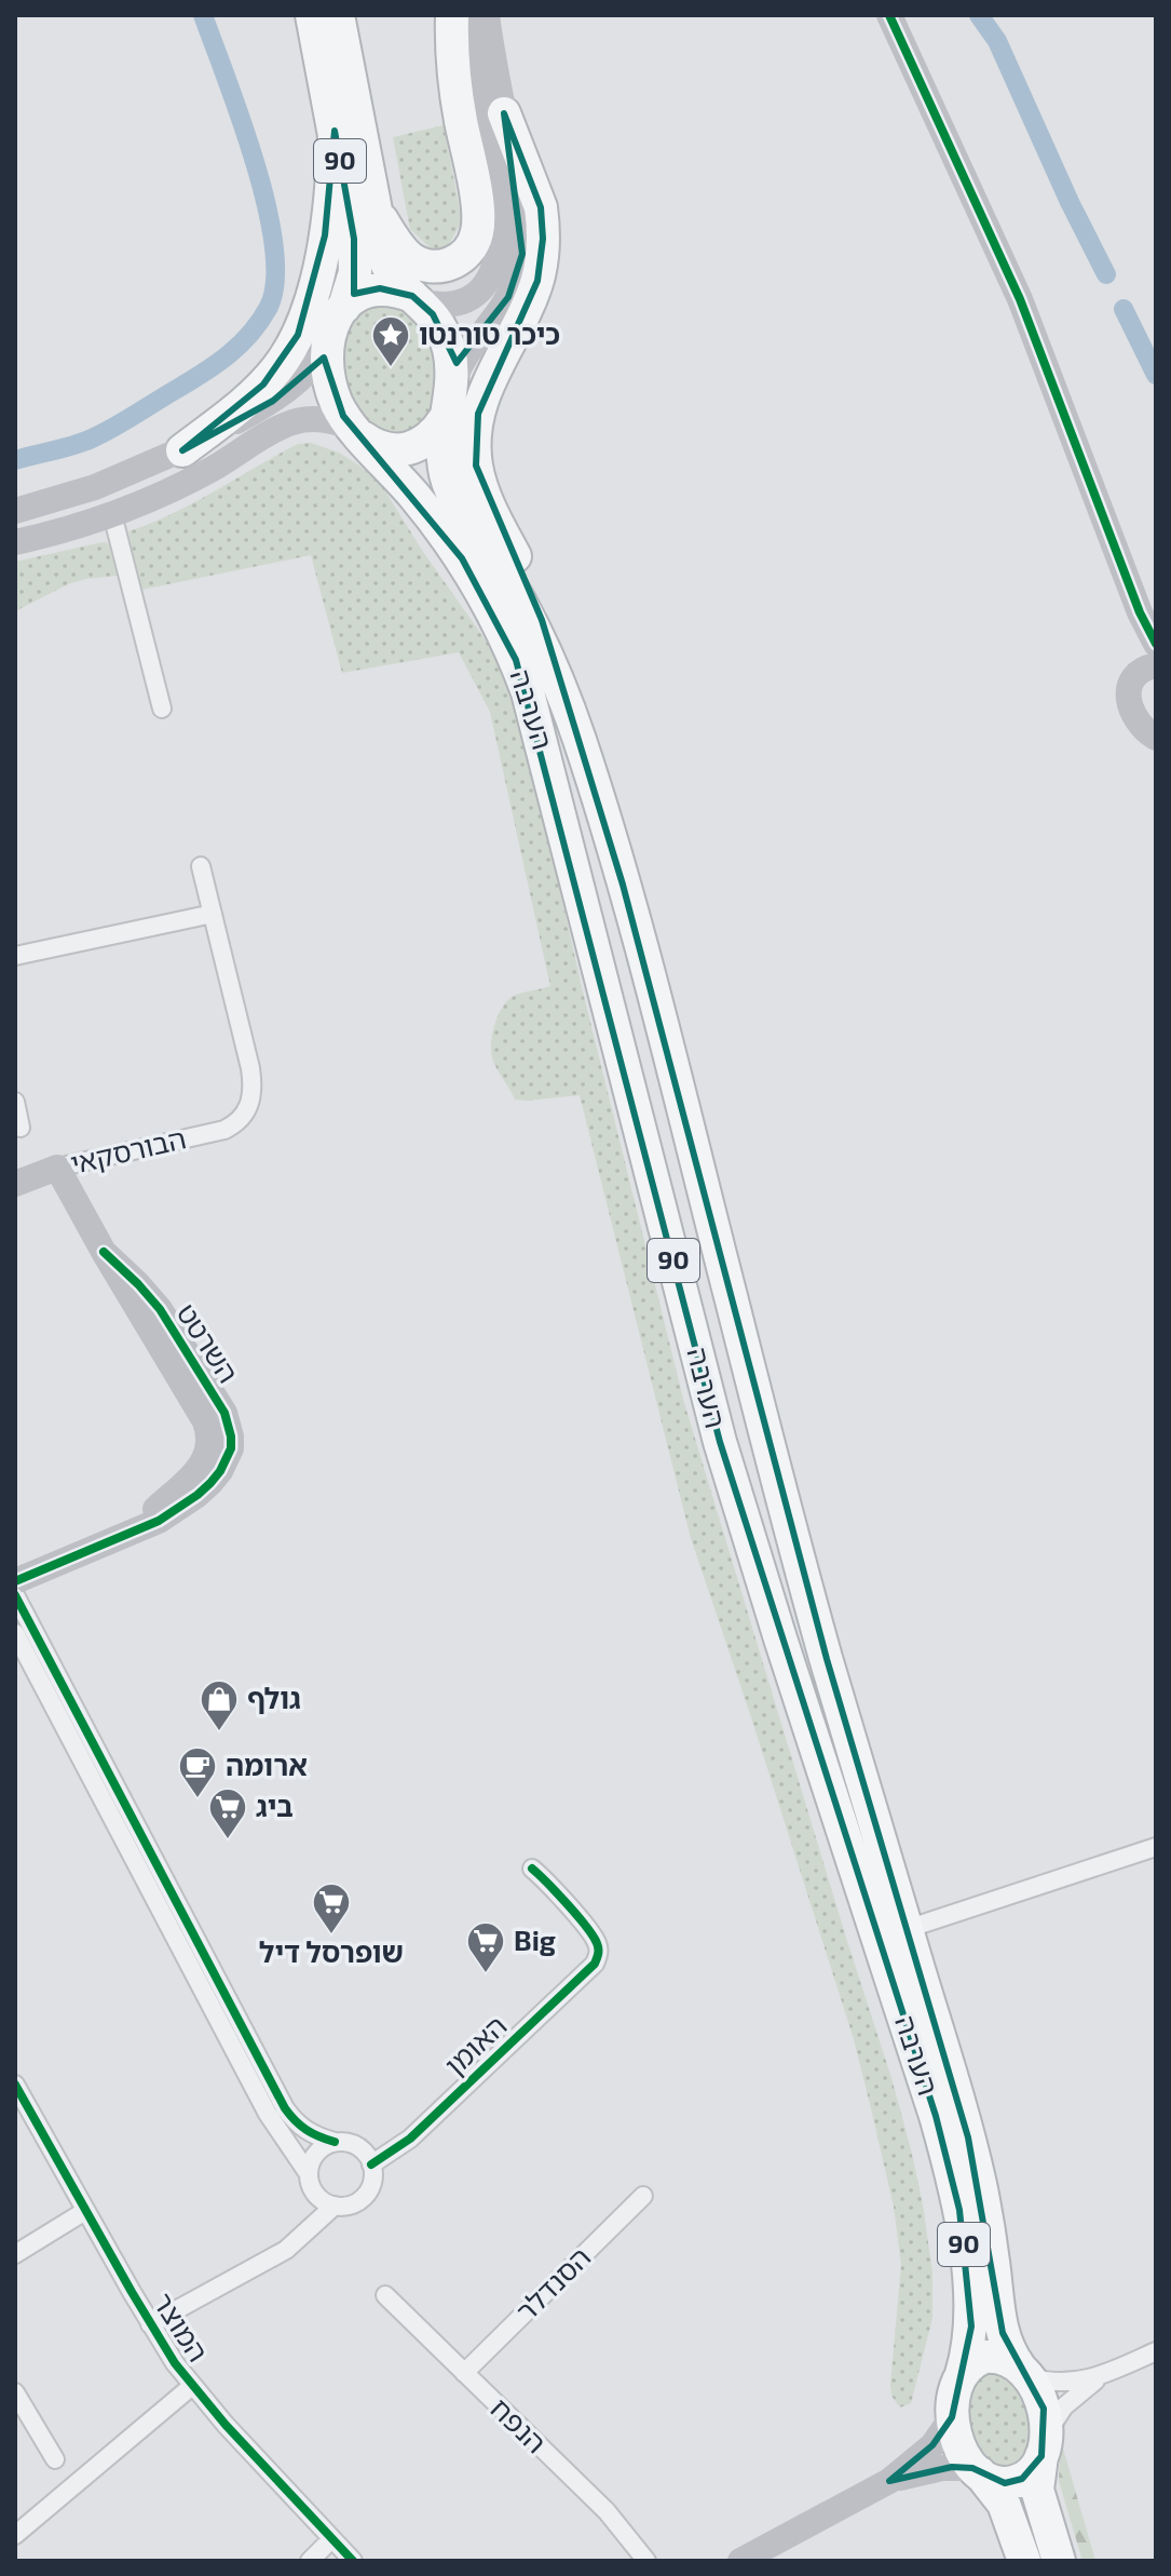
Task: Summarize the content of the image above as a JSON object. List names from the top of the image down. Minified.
{"streets":{"highway":["90","הערבה"],"street":["הבורסקאי","השרטט","האומן","הסנדלר","המוצר","הנפח"]},"crossings":[["90","הערבה"],["הבורסקאי","השרטט"],["הסנדלר","הנפח"]],"places":{"place":["כיכר טורנטו"],"shop":["גולף"],"cafe":["ארומה"],"supermarket":["ביג","שופרסל דיל","Big"]}}
